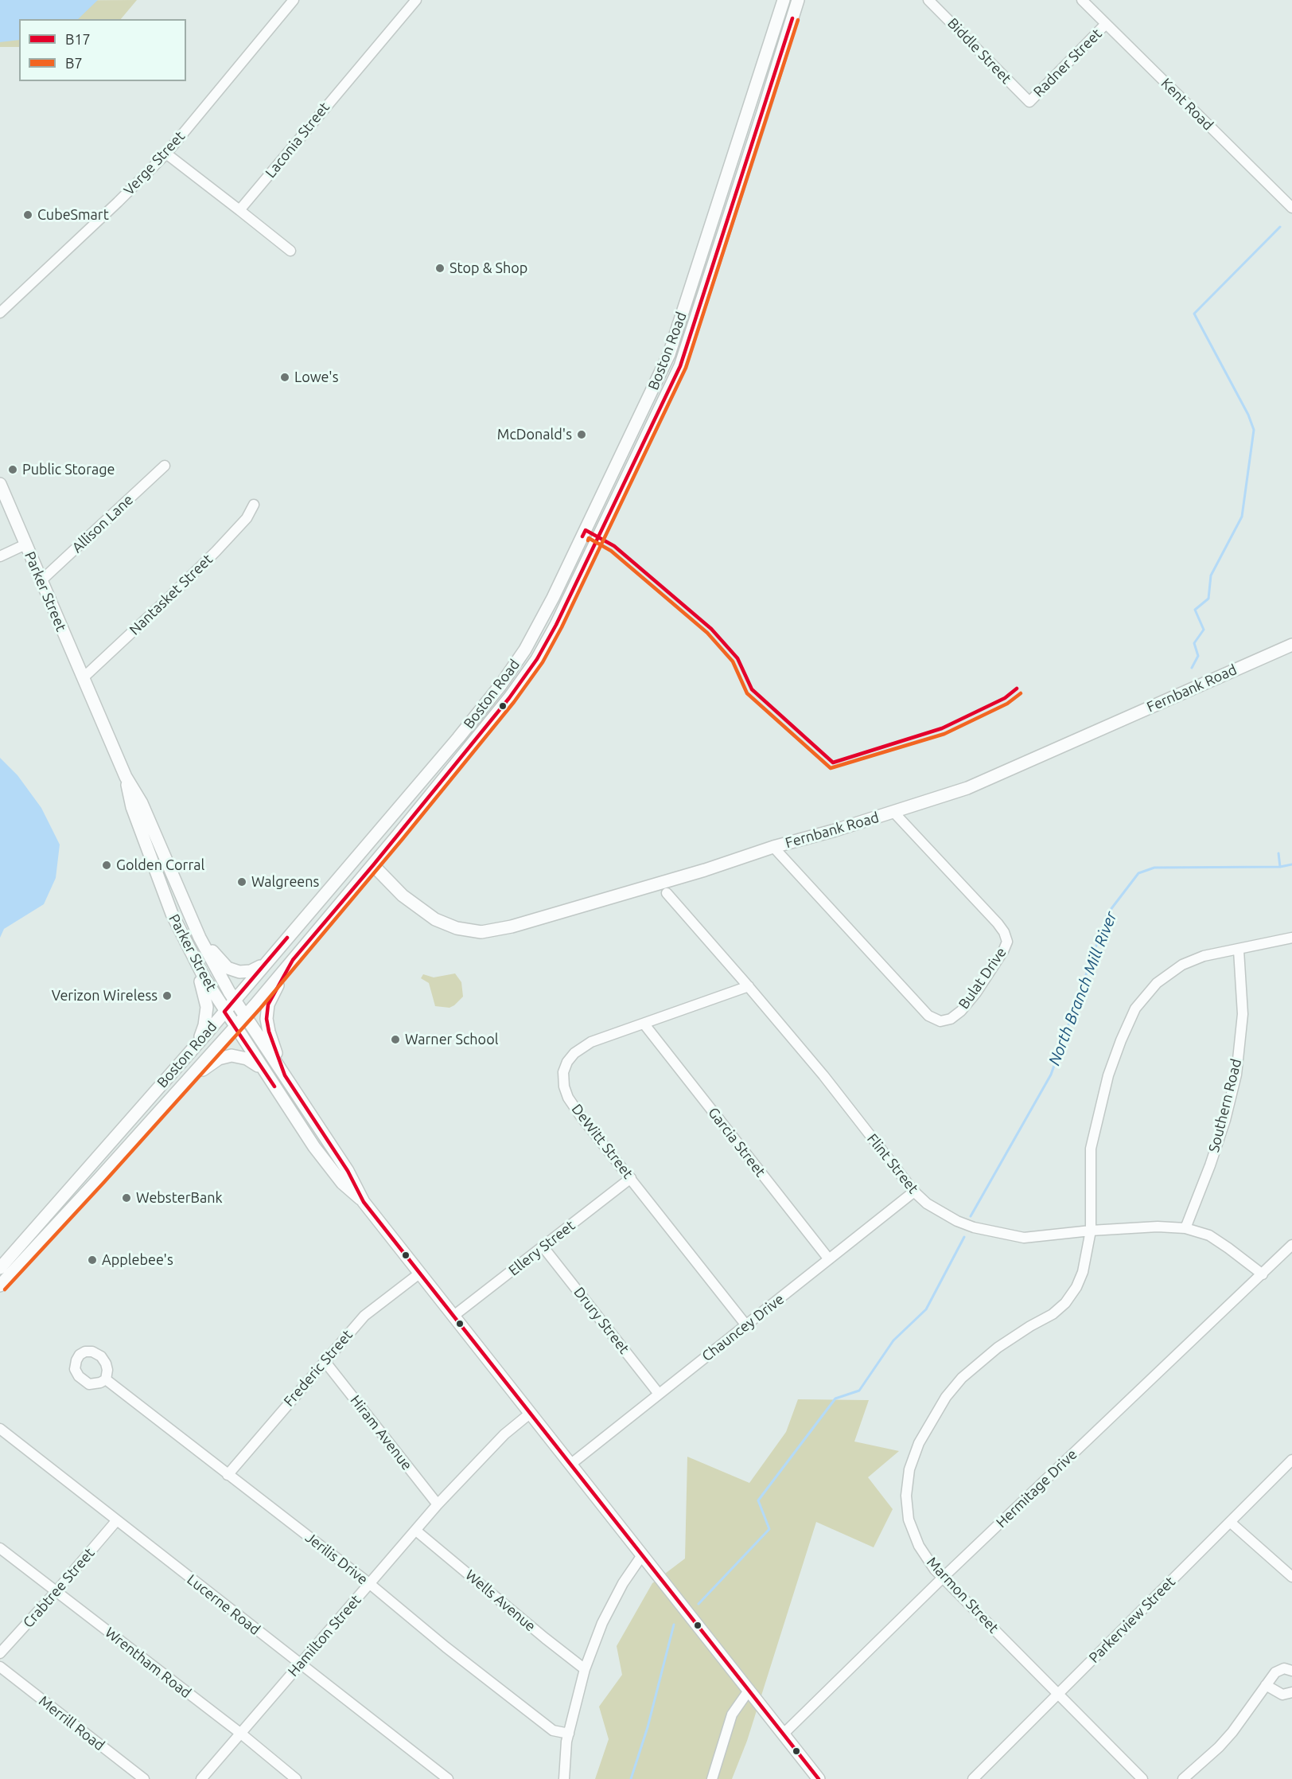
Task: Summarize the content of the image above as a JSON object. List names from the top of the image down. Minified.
{"streets":{"main road":["Boston Road","Parker Street","Fernbank Road"],"street":["Biddle Street","Radner Street","Kent Road","Laconia Street","Verge Street","Allison Lane","Nantasket Street","Bulat Drive","Southern Road","DeWitt Street","Garcia Street","Flint Street","Ellery Street","Drury Street","Chauncey Drive","Frederic Street","Hiram Avenue","Hermitage Drive","Jerilis Drive","Crabtree Street","Marmon Street","Wells Avenue","Lucerne Road","Parkerview Street","Hamilton Street","Wrentham Road","Merrill Road"]},"crossings":[["Biddle Street","Radner Street"],["Radner Street","Kent Road"],["Boston Road","Parker Street"],["Boston Road","Fernbank Road"],["Allison Lane","Parker Street"],["Parker Street","Nantasket Street"],["Parker Street","Ellery Street"],["Parker Street","Chauncey Drive"],["Parker Street","Frederic Street"],["Parker Street","Hermitage Drive"],["Parker Street","Hamilton Street"],["Fernbank Road","Bulat Drive"],["Southern Road","Flint Street"],["DeWitt Street","Garcia Street"],["DeWitt Street","Flint Street"],["DeWitt Street","Ellery Street"],["DeWitt Street","Chauncey Drive"],["Garcia Street","Chauncey Drive"],["Flint Street","Chauncey Drive"],["Flint Street","Hermitage Drive"],["Flint Street","Marmon Street"],["Ellery Street","Drury Street"],["Drury Street","Chauncey Drive"],["Frederic Street","Hiram Avenue"],["Frederic Street","Jerilis Drive"],["Hiram Avenue","Hamilton Street"],["Hermitage Drive","Marmon Street"],["Jerilis Drive","Hamilton Street"],["Crabtree Street","Lucerne Road"],["Crabtree Street","Wrentham Road"],["Marmon Street","Parkerview Street"],["Wells Avenue","Hamilton Street"],["Lucerne Road","Hamilton Street"],["Hamilton Street","Wrentham Road"]],"water":["North Branch Mill River"],"places":["CubeSmart","Stop & Shop","Lowe's","McDonald's","Public Storage","Golden Corral","Walgreens","Verizon Wireless","Warner School","WebsterBank","Applebee's"],"lines":["transit line B17","transit line B7"],"legend":["B17","B7"]}
